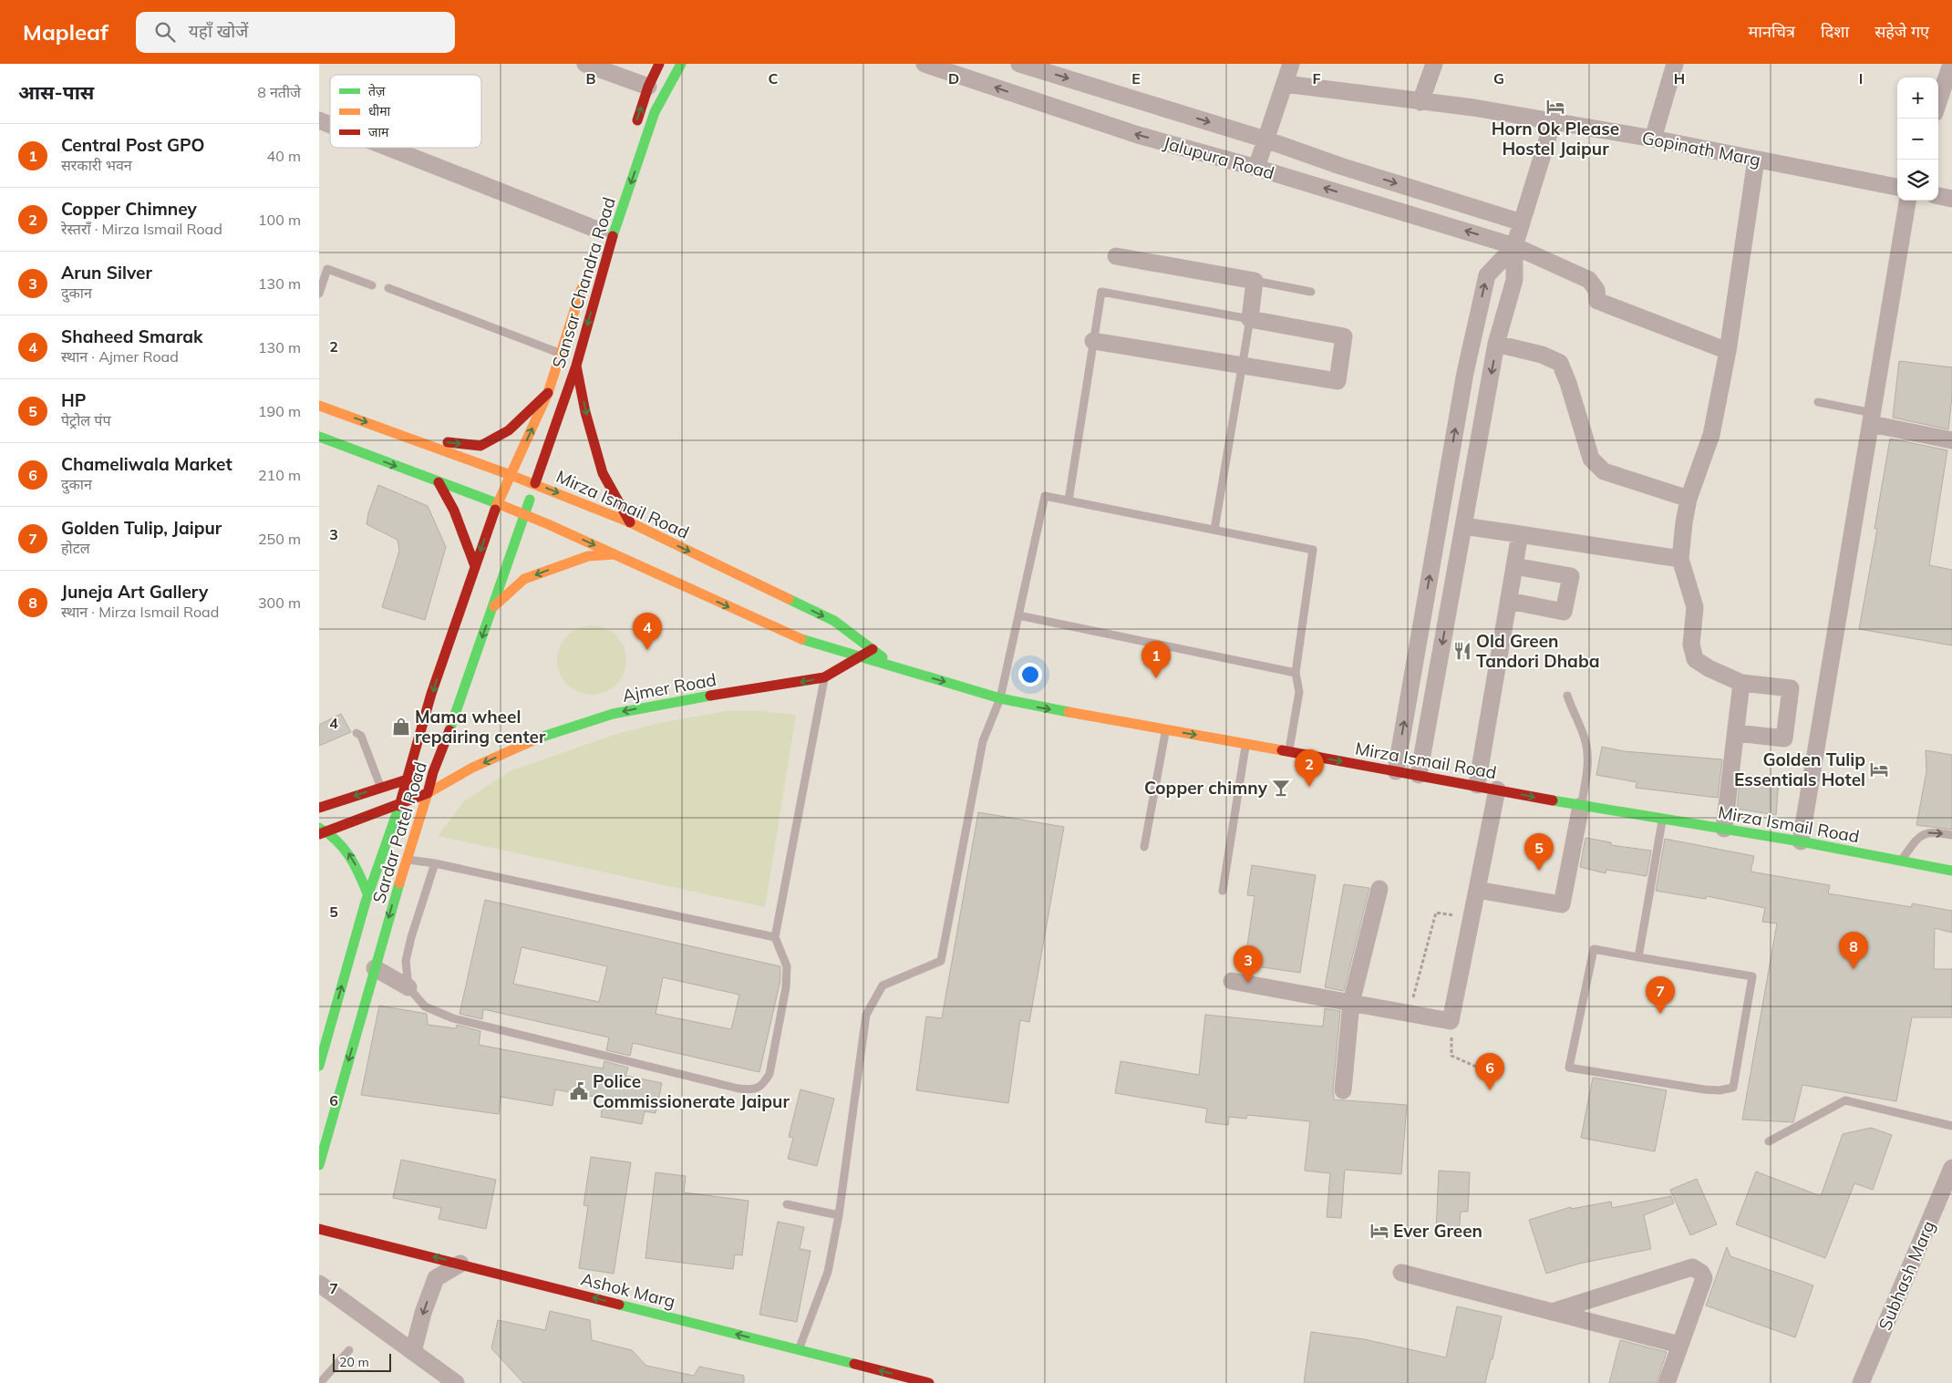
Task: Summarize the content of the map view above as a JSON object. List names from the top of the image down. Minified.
{"streets":{"main road":["Sansar Chandra Road","Mirza Ismail Road","Ajmer Road","Sardar Patel Road","Ashok Marg"],"street":["Gopinath Marg","Jalupura Road","Subhash Marg"]},"crossings":[["Sansar Chandra Road","Mirza Ismail Road"],["Sansar Chandra Road","Sardar Patel Road"],["Mirza Ismail Road","Ajmer Road"],["Mirza Ismail Road","Sardar Patel Road"],["Ajmer Road","Sardar Patel Road"]],"one_way":["Mirza Ismail Road","Ajmer Road","Ashok Marg"],"places":{"hotel":["Horn Ok Please Hostel Jaipur","Golden Tulip Essentials Hotel","Ever Green"],"restaurant":["Old Green Tandori Dhaba"],"shop":["Mama wheel repairing center"],"bar":["Copper chimny"],"public building":["Police Commissionerate Jaipur"]},"legend":["तेज़","धीमा","जाम"],"scale_bar":"20 m","page":{"header":"Mapleaf","search":"यहाँ खोजें","nav":["मानचित्र","दिशा","सहेजे गए"],"heading":["आस-पास","8 नतीजे"],"map_buttons":["+","−"],"list":[{"mark":"1","name":"Central Post GPO","note":"सरकारी भवन","value":"40 m"},{"mark":"2","name":"Copper Chimney","note":"रेस्तराँ · Mirza Ismail Road","value":"100 m"},{"mark":"3","name":"Arun Silver","note":"दुकान","value":"130 m"},{"mark":"4","name":"Shaheed Smarak","note":"स्थान · Ajmer Road","value":"130 m"},{"mark":"5","name":"HP","note":"पेट्रोल पंप","value":"190 m"},{"mark":"6","name":"Chameliwala Market","note":"दुकान","value":"210 m"},{"mark":"7","name":"Golden Tulip, Jaipur","note":"होटल","value":"250 m"},{"mark":"8","name":"Juneja Art Gallery","note":"स्थान · Mirza Ismail Road","value":"300 m"}],"pins":["4","1","2","5","8","3","7","6"],"scale":"20 m"},"grid":{"columns":["B","C","D","E","F","G","H","I"],"rows":["2","3","4","5","6","7"]}}
